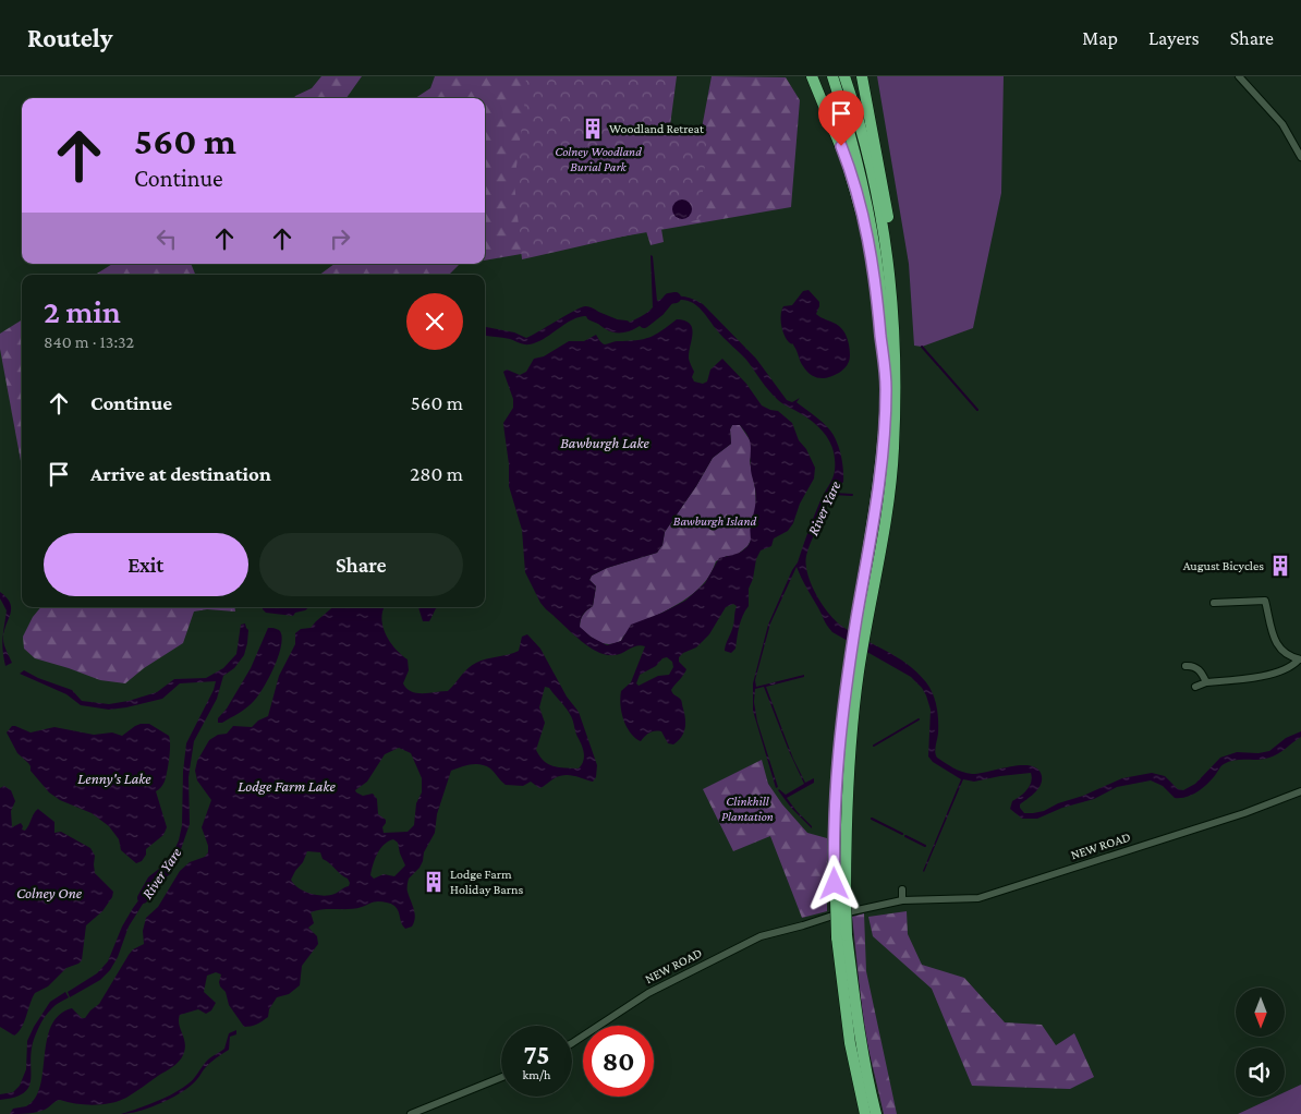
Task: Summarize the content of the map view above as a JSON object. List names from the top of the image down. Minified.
{"streets":{"street":["NEW ROAD"]},"water":["Bawburgh Lake","River Yare","Lenny's Lake","Lodge Farm Lake","Colney One"],"parks":["Colney Woodland Burial Park","Bawburgh Island","Clinkhill Plantation"],"places":{"building":["Woodland Retreat","August Bicycles","Lodge Farm Holiday Barns"]},"north":"bottom","page":{"header":"Routely","nav":["Map","Layers","Share"],"turn":["560 m","Continue"],"heading":["2 min","840 m · 13:32"],"list":[{"name":"Continue","value":"560 m"},{"name":"Arrive at destination","value":"280 m"}],"buttons":["Exit","Share"],"speed":"75 km/h","limit":"80"}}
